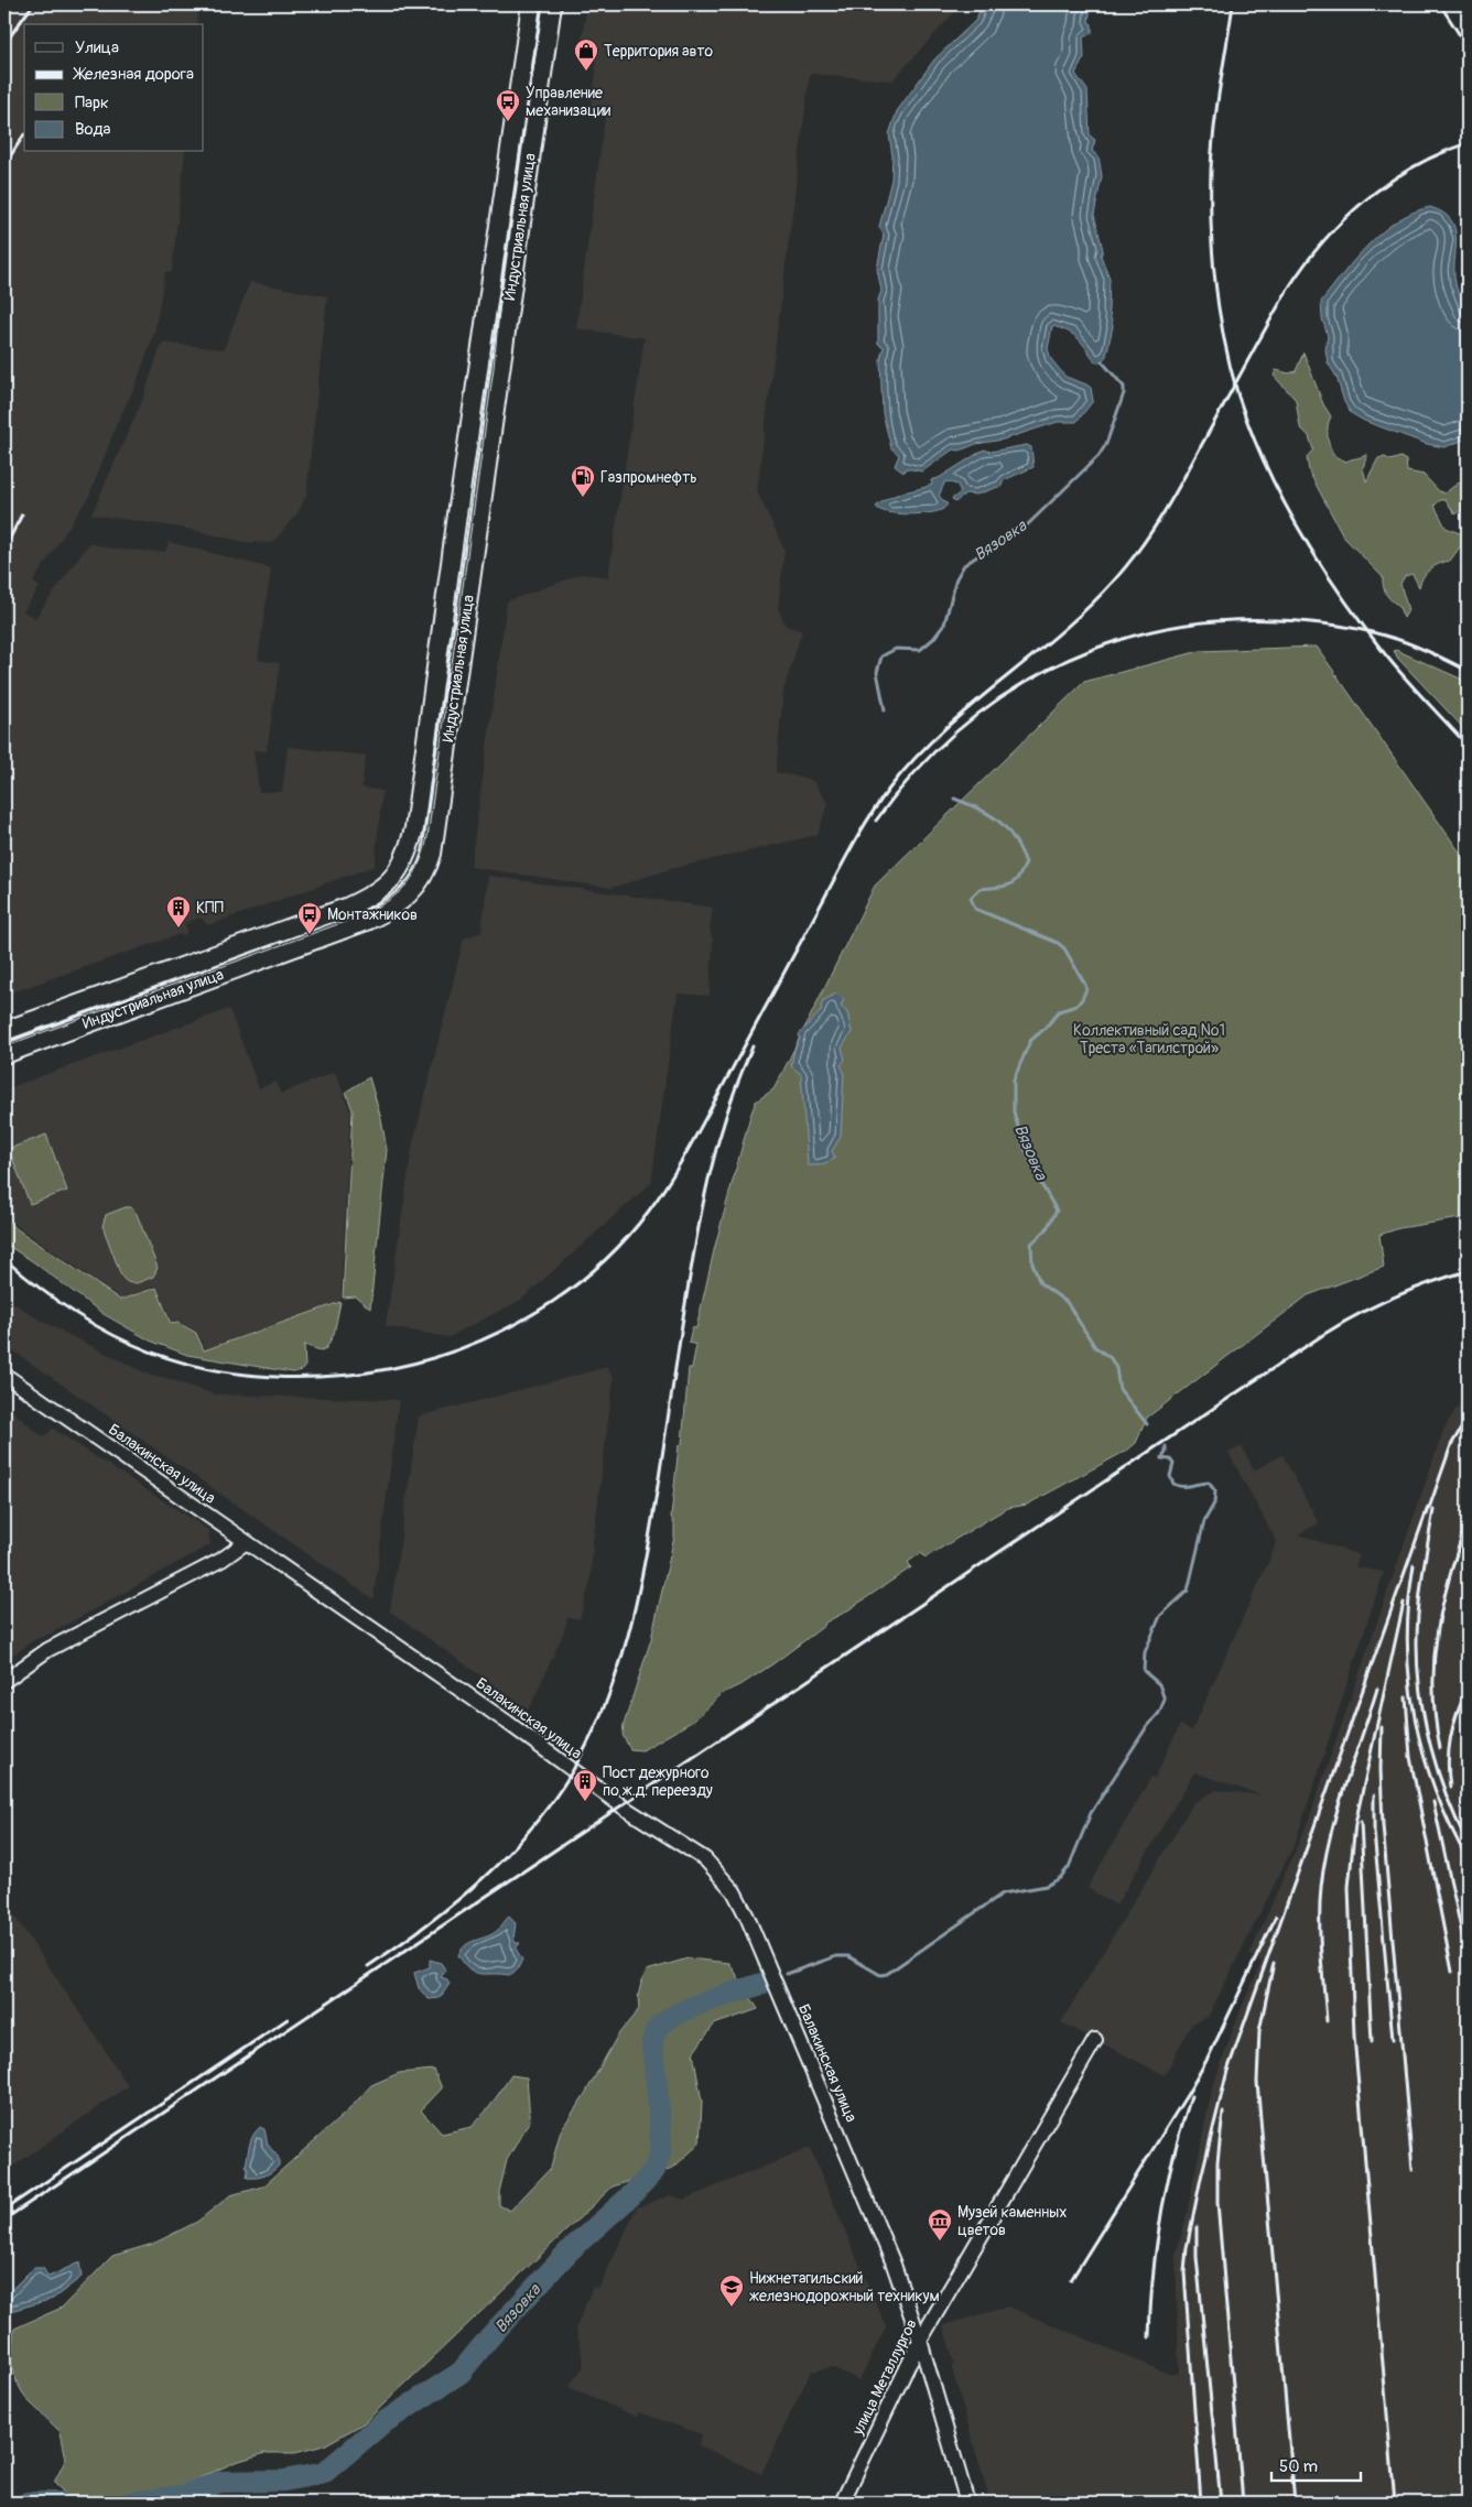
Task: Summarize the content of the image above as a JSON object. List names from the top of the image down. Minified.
{"streets":{"main road":["Индустриальная улица"],"street":["Балакинская улица","улица Металлургов"]},"crossings":[["Балакинская улица","улица Металлургов"]],"water":["Вязовка"],"parks":["Коллективный сад №1 Треста «Тагилстрой»"],"places":{"shop":["Территория авто"],"bus stop":["Управление механизации","Монтажников"],"fuel station":["Газпромнефть"],"building":["КПП","Пост дежурного по ж.д. переезду"],"museum":["Музей каменных цветов"],"school or university":["Нижнетагильский железнодорожный техникум"]},"legend":["Улица","Железная дорога","Парк","Вода"],"scale_bar":"50 m"}
